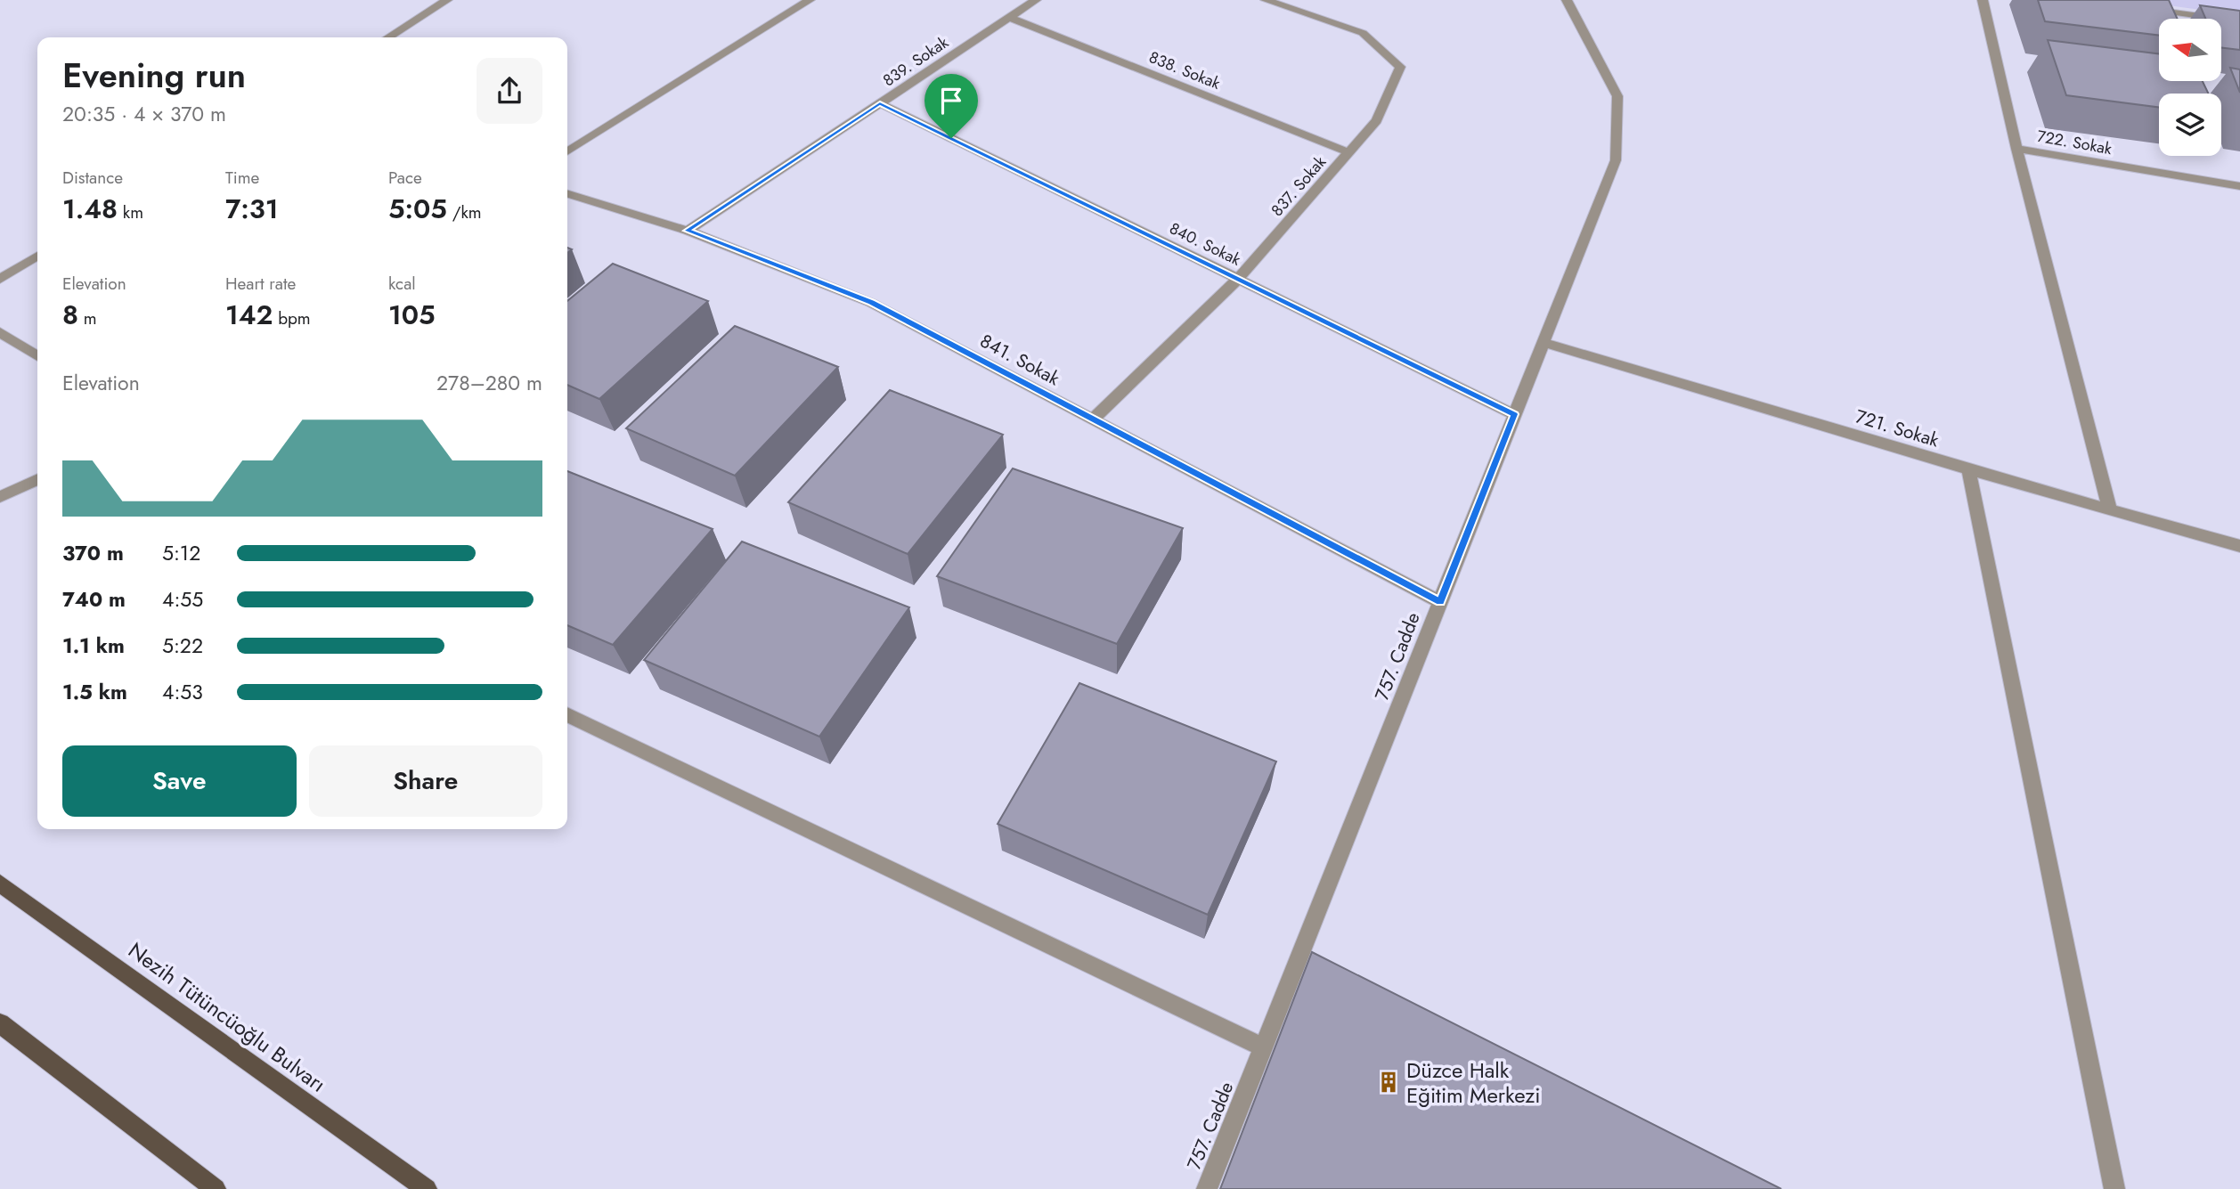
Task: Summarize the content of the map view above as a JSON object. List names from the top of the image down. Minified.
{"streets":{"main road":["Nezih Tütüncüoğlu Bulvarı"],"street":["839. Sokak","838. Sokak","722. Sokak","837. Sokak","840. Sokak","841. Sokak","721. Sokak","757. Cadde"]},"crossings":[["839. Sokak","838. Sokak"],["839. Sokak","840. Sokak"],["839. Sokak","841. Sokak"],["838. Sokak","837. Sokak"],["837. Sokak","840. Sokak"],["837. Sokak","841. Sokak"],["840. Sokak","757. Cadde"],["841. Sokak","757. Cadde"],["721. Sokak","757. Cadde"]],"places":{"building":["Düzce Halk Eğitim Merkezi"]},"north":"left","page":{"heading":["Evening run","20:35 · 4 × 370 m"],"stats":[["Distance","1.48 km"],["Time","7:31"],["Pace","5:05 /km"],["Elevation","8 m"],["Heart rate","142 bpm"],["kcal","105"]],"chart":["Elevation","278–280 m"],"list":[{"name":"370 m","note":"5:12"},{"name":"740 m","note":"4:55"},{"name":"1.1 km","note":"5:22"},{"name":"1.5 km","note":"4:53"}],"buttons":["Save","Share"]}}
